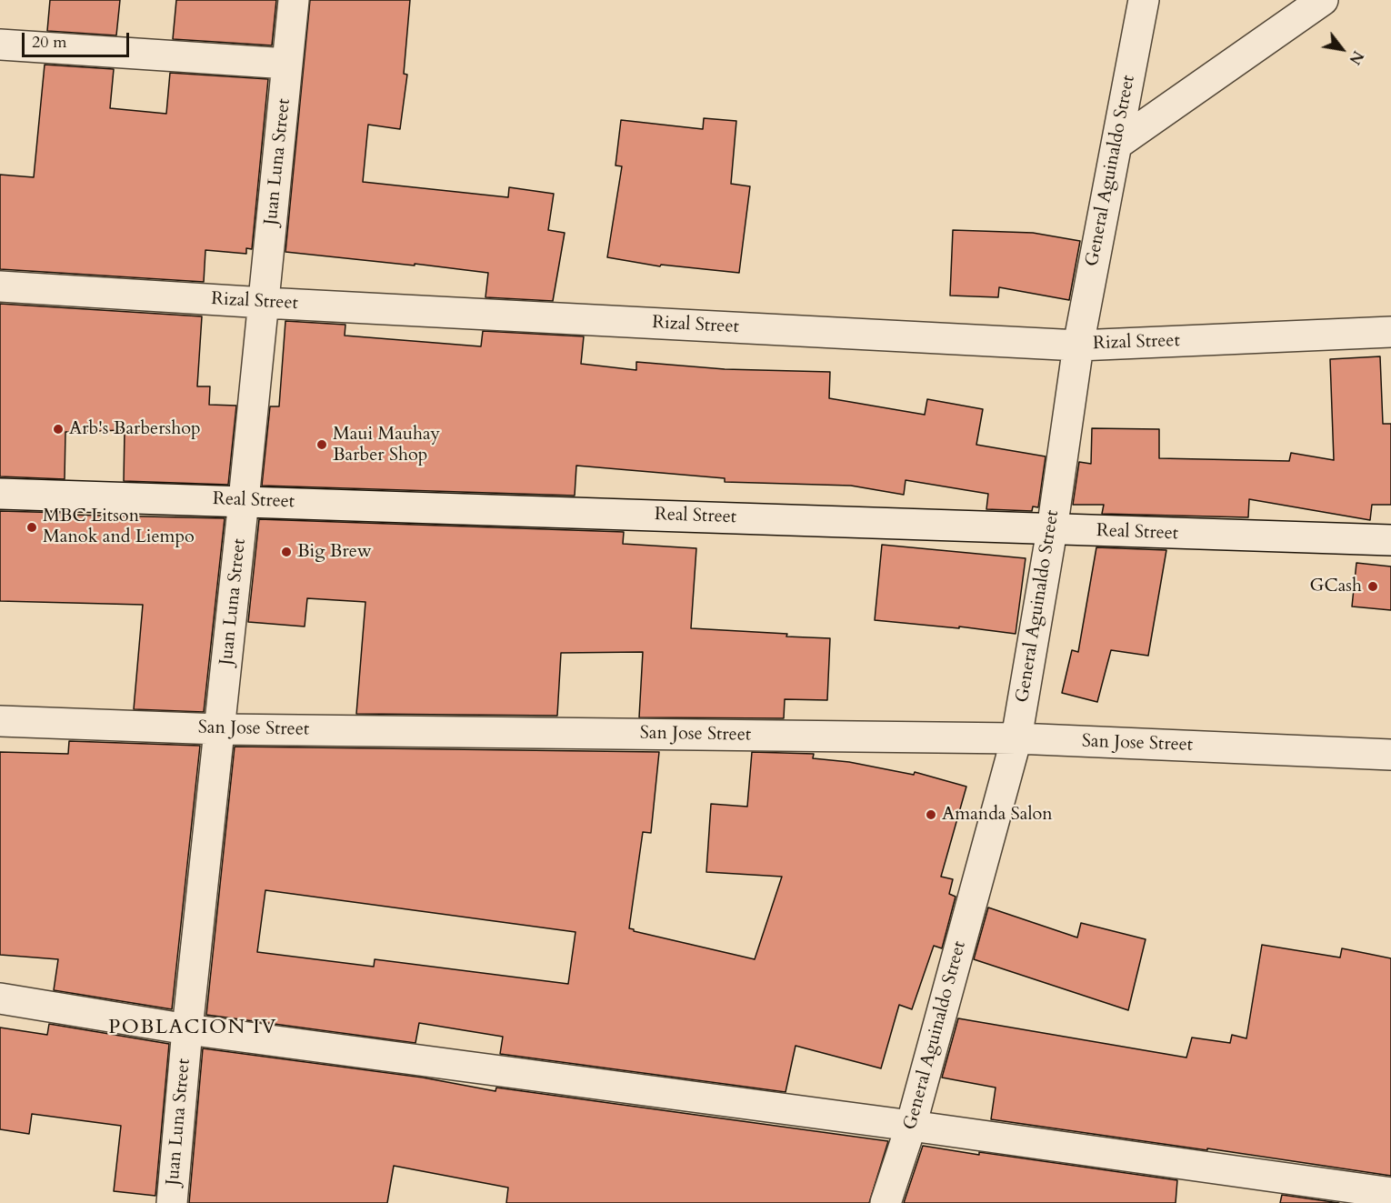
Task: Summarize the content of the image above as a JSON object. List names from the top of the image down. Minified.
{"streets":{"street":["Juan Luna Street","General Aguinaldo Street","Rizal Street","Real Street","San Jose Street"]},"crossings":[["Juan Luna Street","Rizal Street"],["Juan Luna Street","Real Street"],["Juan Luna Street","San Jose Street"],["General Aguinaldo Street","Rizal Street"],["General Aguinaldo Street","Real Street"],["General Aguinaldo Street","San Jose Street"]],"districts":["POBLACION IV"],"places":["Arb's Barbershop","Maui Mauhay Barber Shop","MBC Litson Manok and Liempo","Big Brew","GCash","Amanda Salon"],"scale_bar":"20 m","north":"bottom right"}
